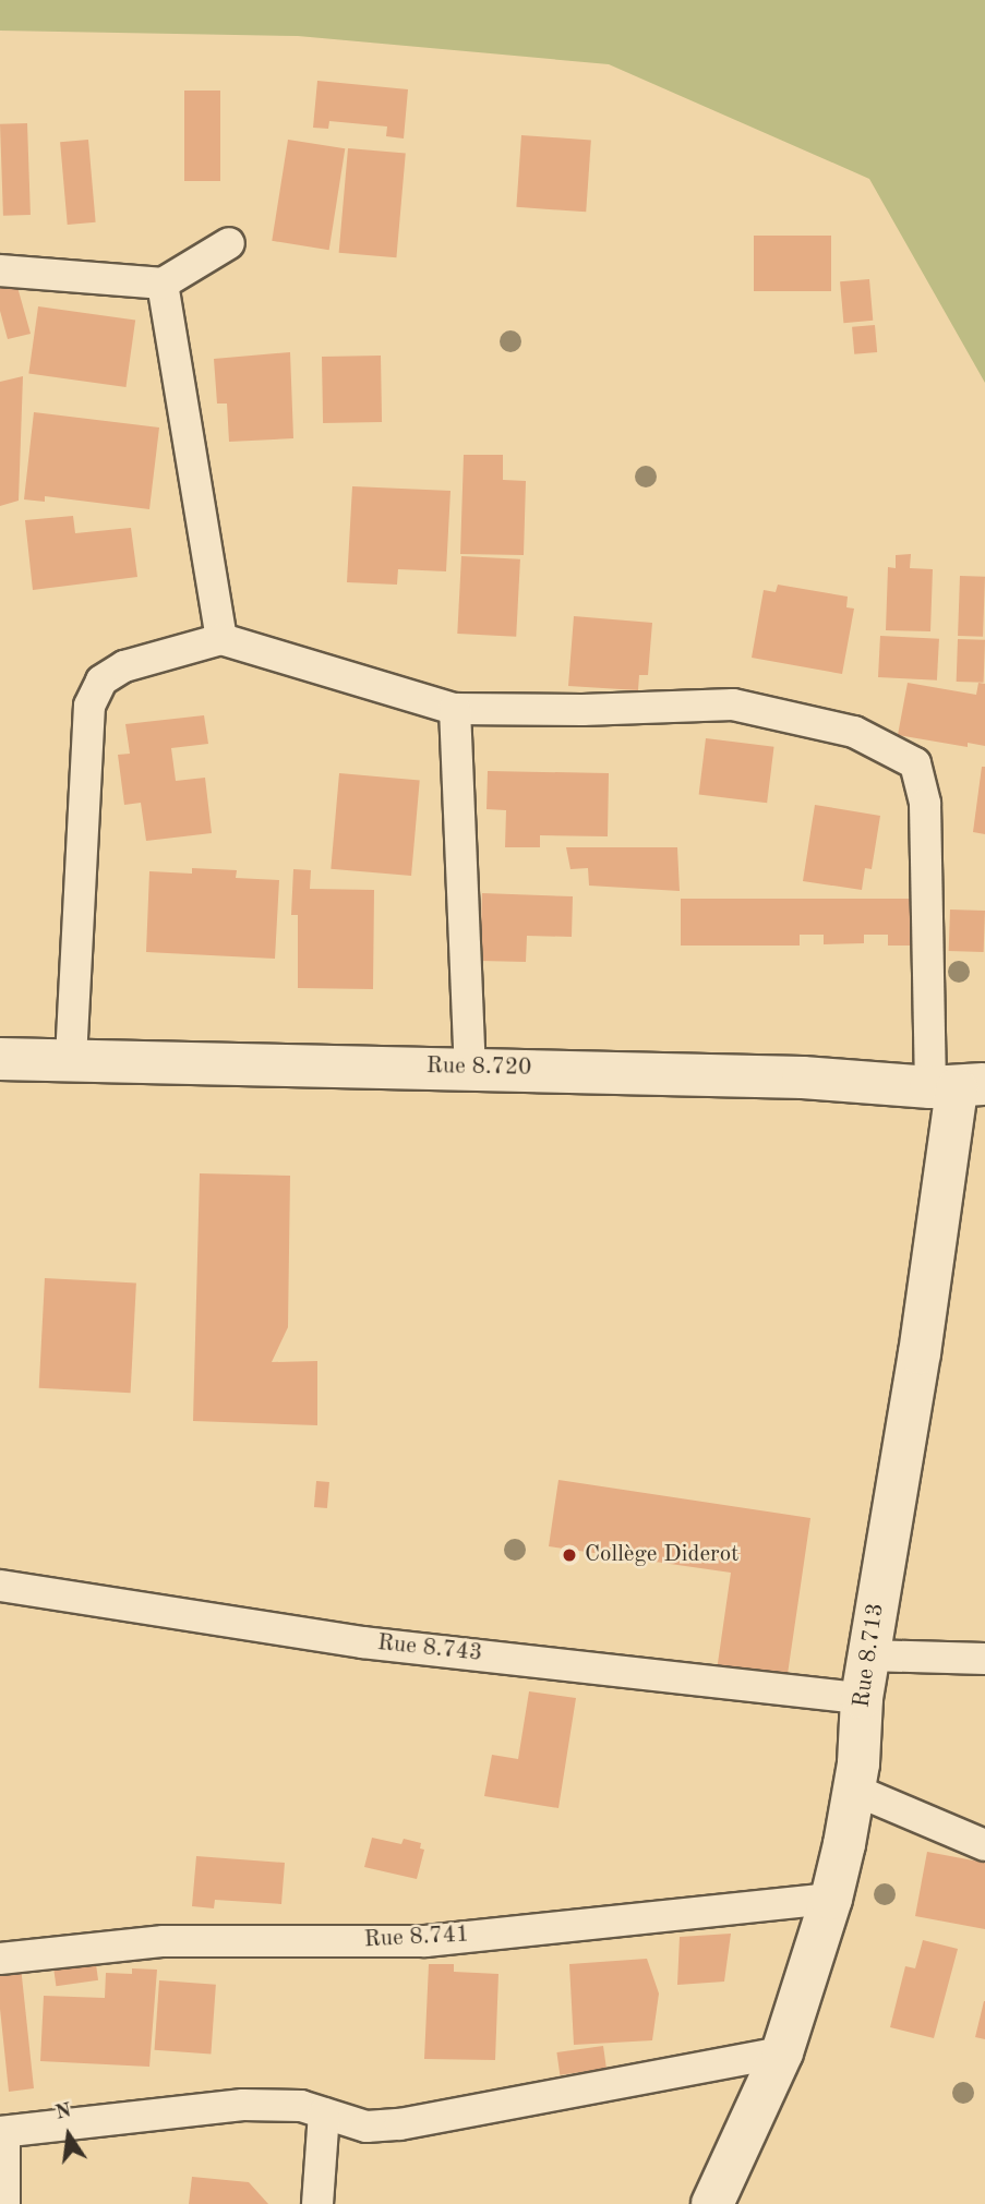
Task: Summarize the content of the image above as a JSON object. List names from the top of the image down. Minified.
{"streets":{"main road":["Rue 8.720","Rue 8.713"],"street":["Rue 8.743","Rue 8.741"]},"crossings":[["Rue 8.720","Rue 8.713"],["Rue 8.743","Rue 8.713"],["Rue 8.713","Rue 8.741"]],"places":["Collège Diderot"],"north":"top"}
